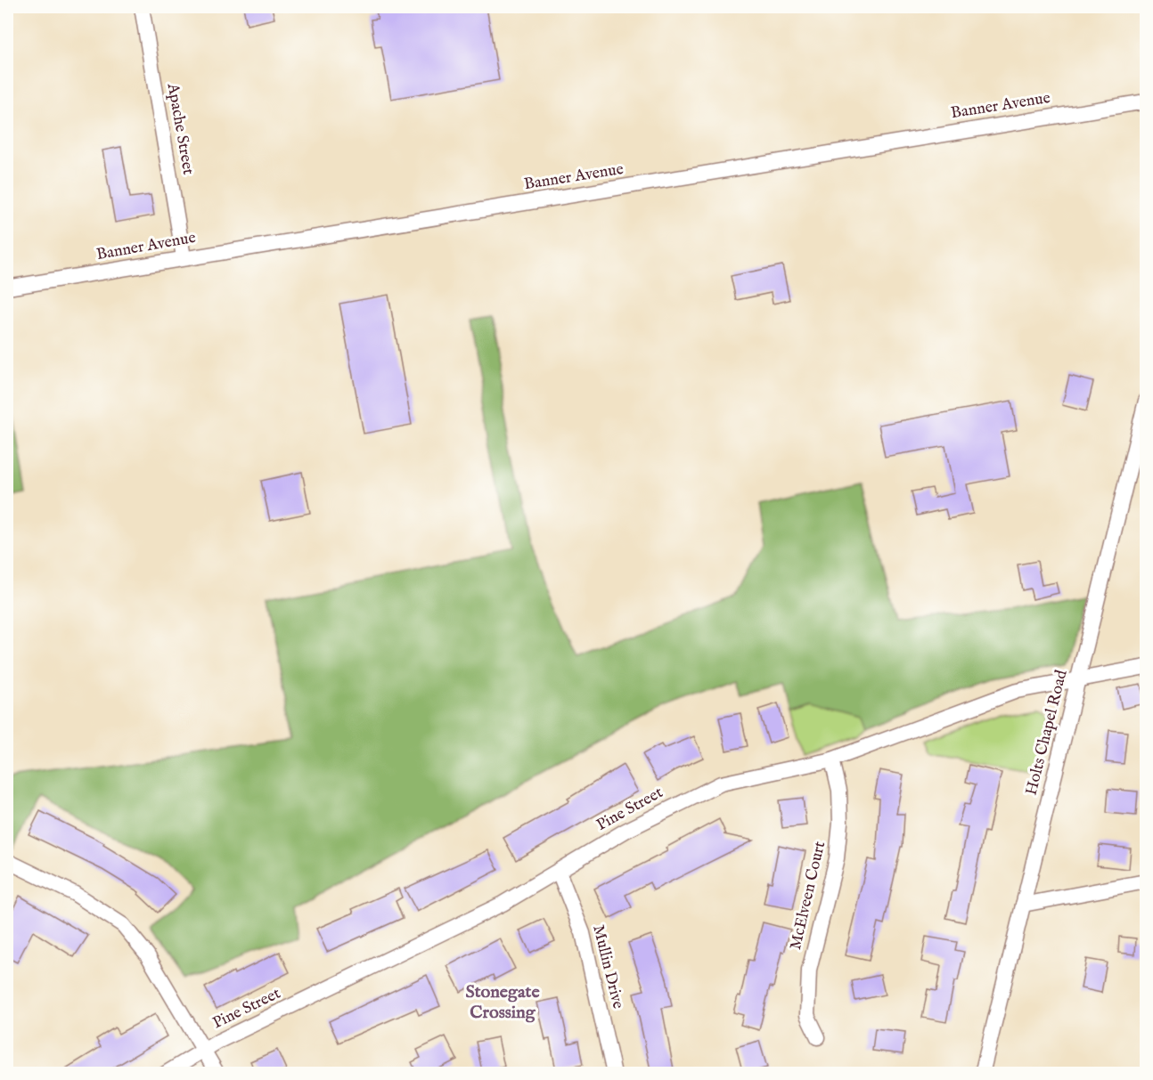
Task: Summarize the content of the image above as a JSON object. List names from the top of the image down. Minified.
{"streets":{"street":["Banner Avenue","Apache Street","Holts Chapel Road","Pine Street","McElveen Court","Mullin Drive"]},"crossings":[["Banner Avenue","Apache Street"],["Holts Chapel Road","Pine Street"],["Pine Street","McElveen Court"],["Pine Street","Mullin Drive"]],"districts":["Stonegate Crossing"]}
